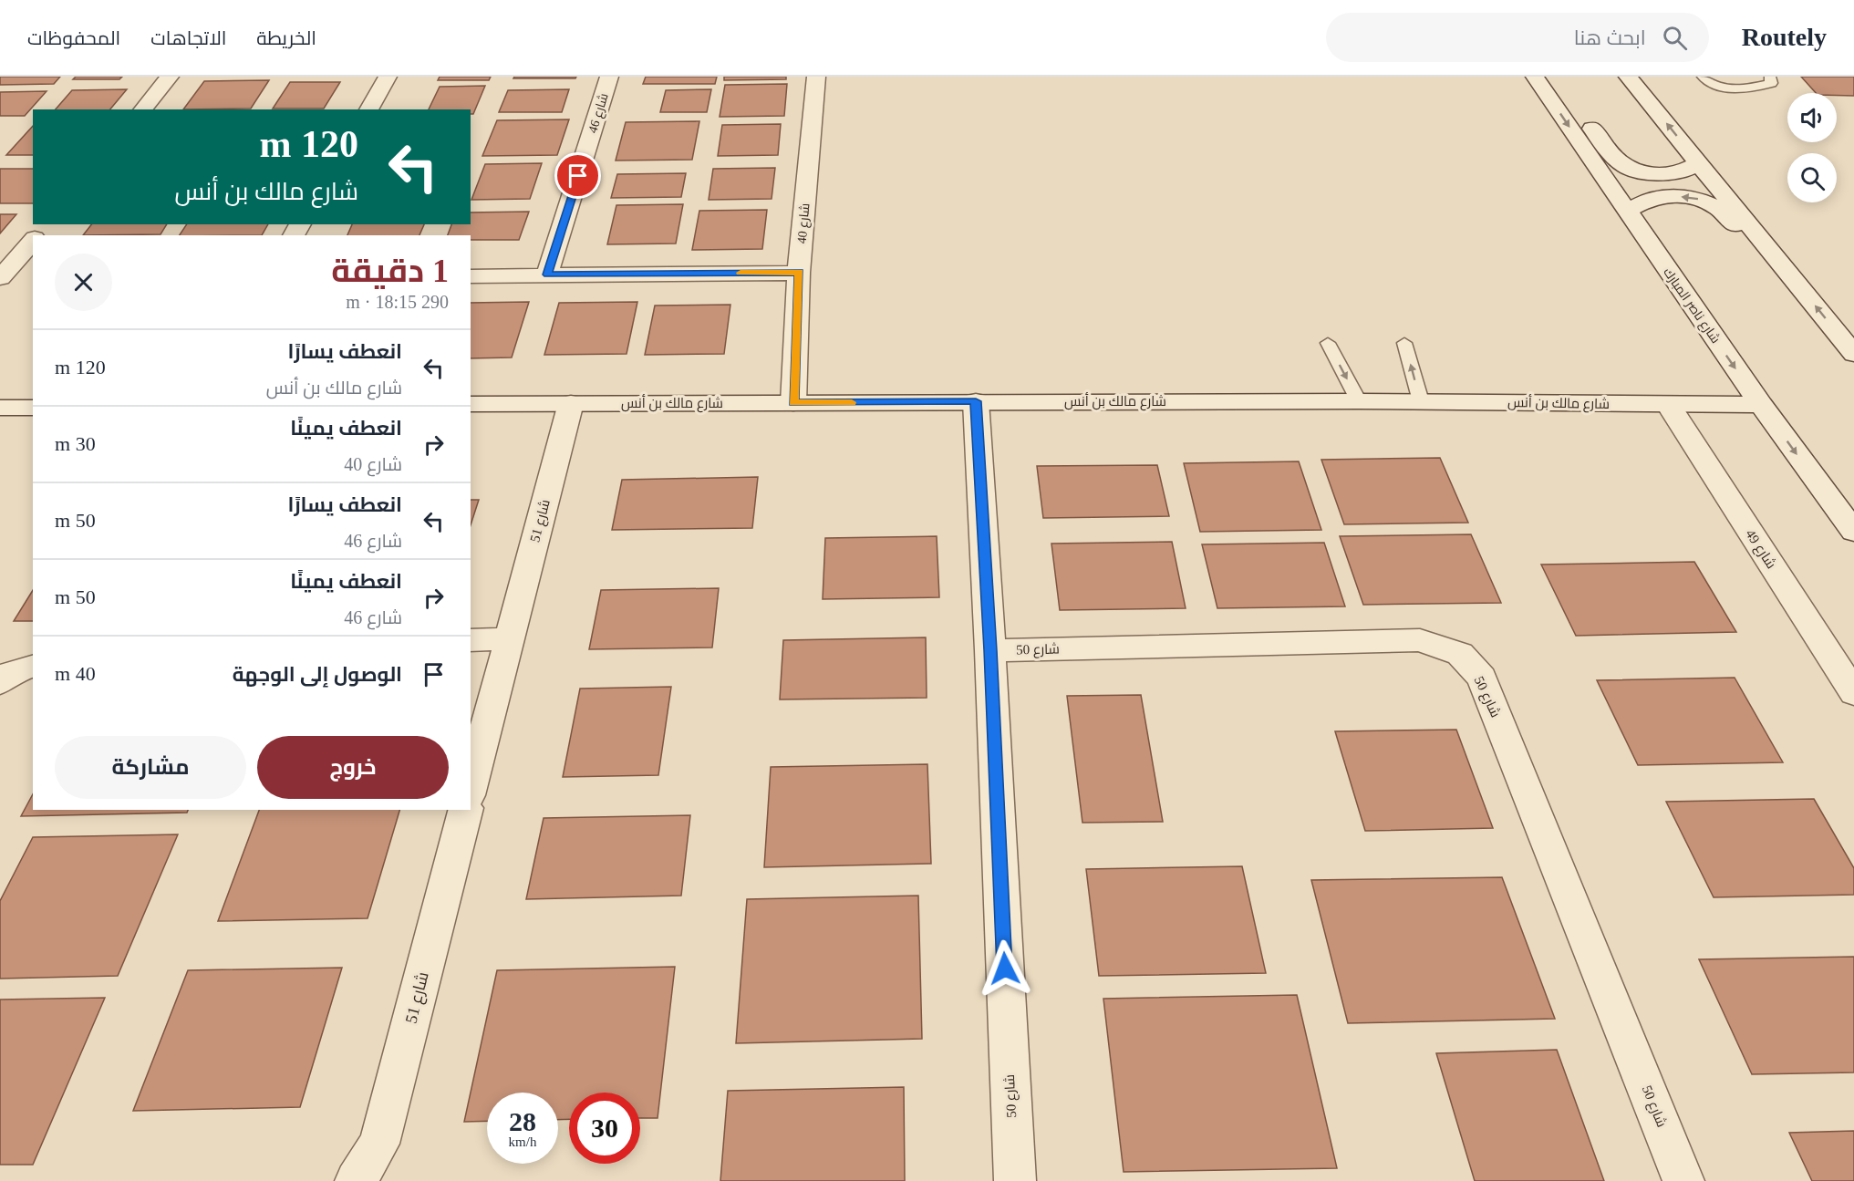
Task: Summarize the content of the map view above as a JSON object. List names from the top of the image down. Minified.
{"streets":{"street":["شارع 46","شارع 40","شارع ناصر المبارك","شارع مالك بن أنس","شارع 51","شارع 49","شارع 50"]},"crossings":[["شارع 40","شارع مالك بن أنس"],["شارع ناصر المبارك","شارع مالك بن أنس"],["شارع مالك بن أنس","شارع 51"],["شارع مالك بن أنس","شارع 49"],["شارع مالك بن أنس","شارع 50"]],"page":{"header":"Routely","search":"ابحث هنا","nav":["الخريطة","الاتجاهات","المحفوظات"],"turn":["120 m","شارع مالك بن أنس"],"heading":["1 دقيقة","290 m · 18:15"],"list":[{"name":"انعطف يسارًا","note":"شارع مالك بن أنس","value":"120 m"},{"name":"انعطف يمينًا","note":"شارع 40","value":"30 m"},{"name":"انعطف يسارًا","note":"شارع 46","value":"50 m"},{"name":"انعطف يمينًا","note":"شارع 46","value":"50 m"},{"name":"الوصول إلى الوجهة","value":"40 m"}],"buttons":["خروج","مشاركة"],"speed":"28 km/h","limit":"30"}}
